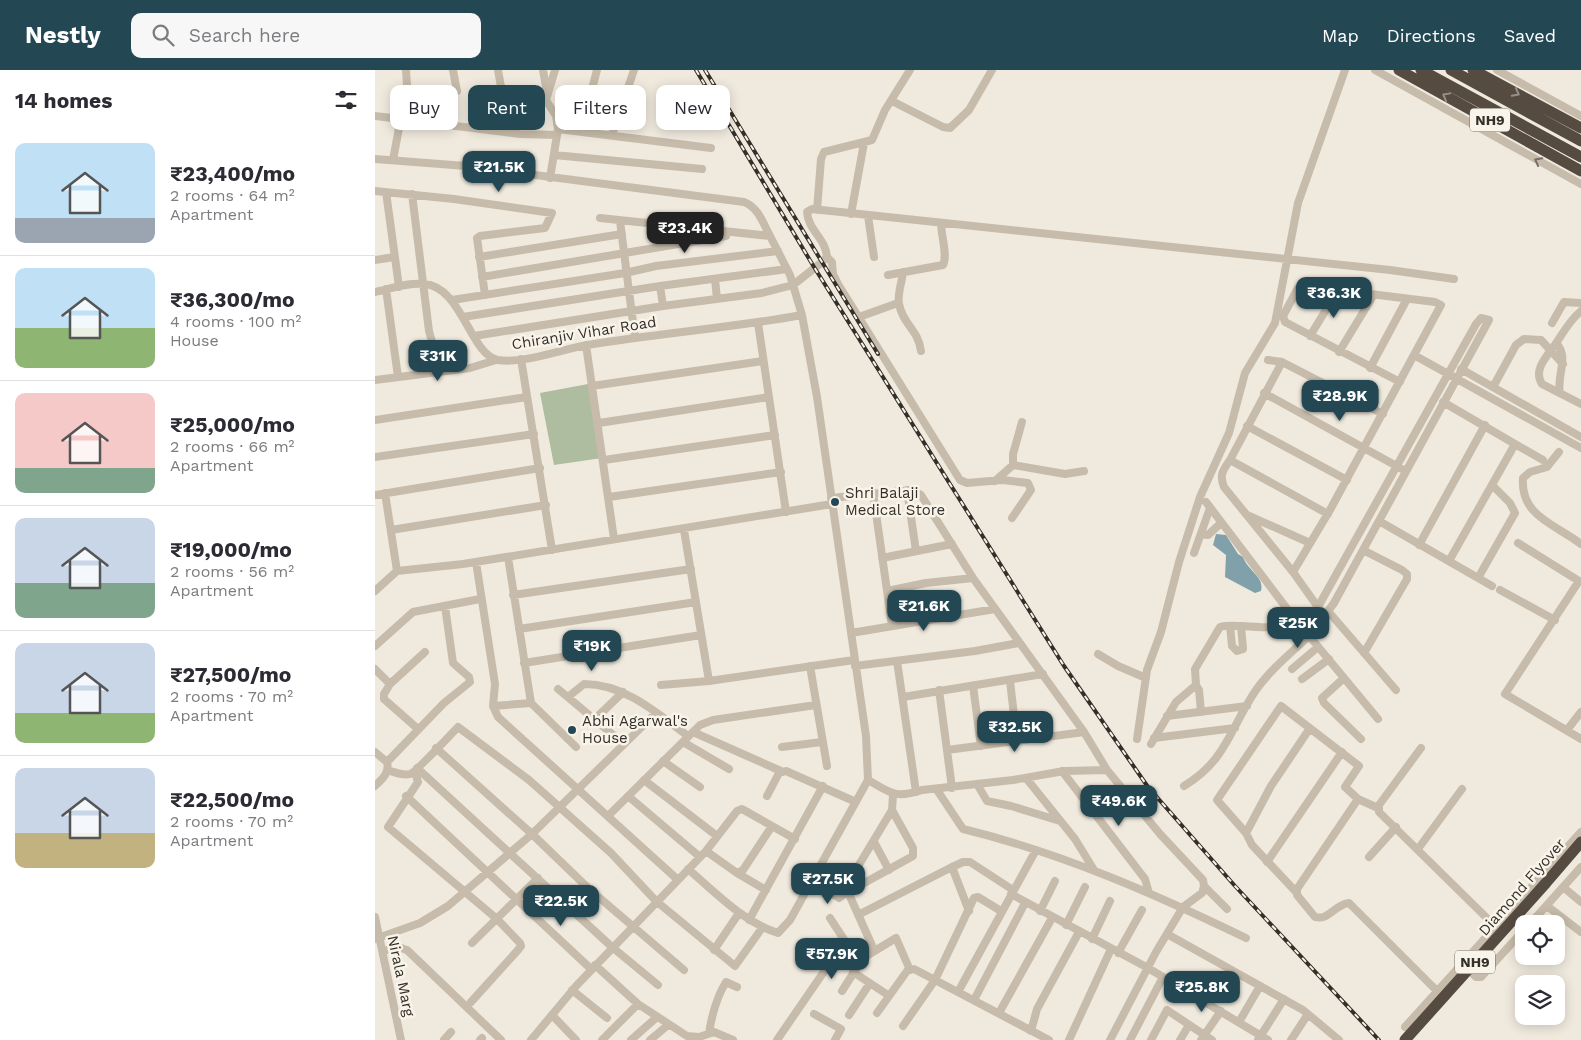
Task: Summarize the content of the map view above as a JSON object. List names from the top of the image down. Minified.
{"streets":{"highway":["NH9","Diamond Flyover"],"street":["Chiranjiv Vihar Road","Nirala Marg"]},"places":["Shri Balaji Medical Store","Abhi Agarwal's House"],"page":{"header":"Nestly","search":"Search here","nav":["Map","Directions","Saved"],"heading":"14 homes","chip":["Buy","Rent","Filters","New"],"list":[{"name":"₹23,400/mo","note":"2 rooms · 64 m² · Apartment"},{"name":"₹36,300/mo","note":"4 rooms · 100 m² · House"},{"name":"₹25,000/mo","note":"2 rooms · 66 m² · Apartment"},{"name":"₹19,000/mo","note":"2 rooms · 56 m² · Apartment"},{"name":"₹27,500/mo","note":"2 rooms · 70 m² · Apartment"},{"name":"₹22,500/mo","note":"2 rooms · 70 m² · Apartment"}],"price":["₹21.5K","₹23.4K","₹36.3K","₹31K","₹28.9K","₹21.6K","₹25K","₹19K","₹32.5K","₹49.6K","₹27.5K","₹22.5K","₹57.9K","₹25.8K"]}}
